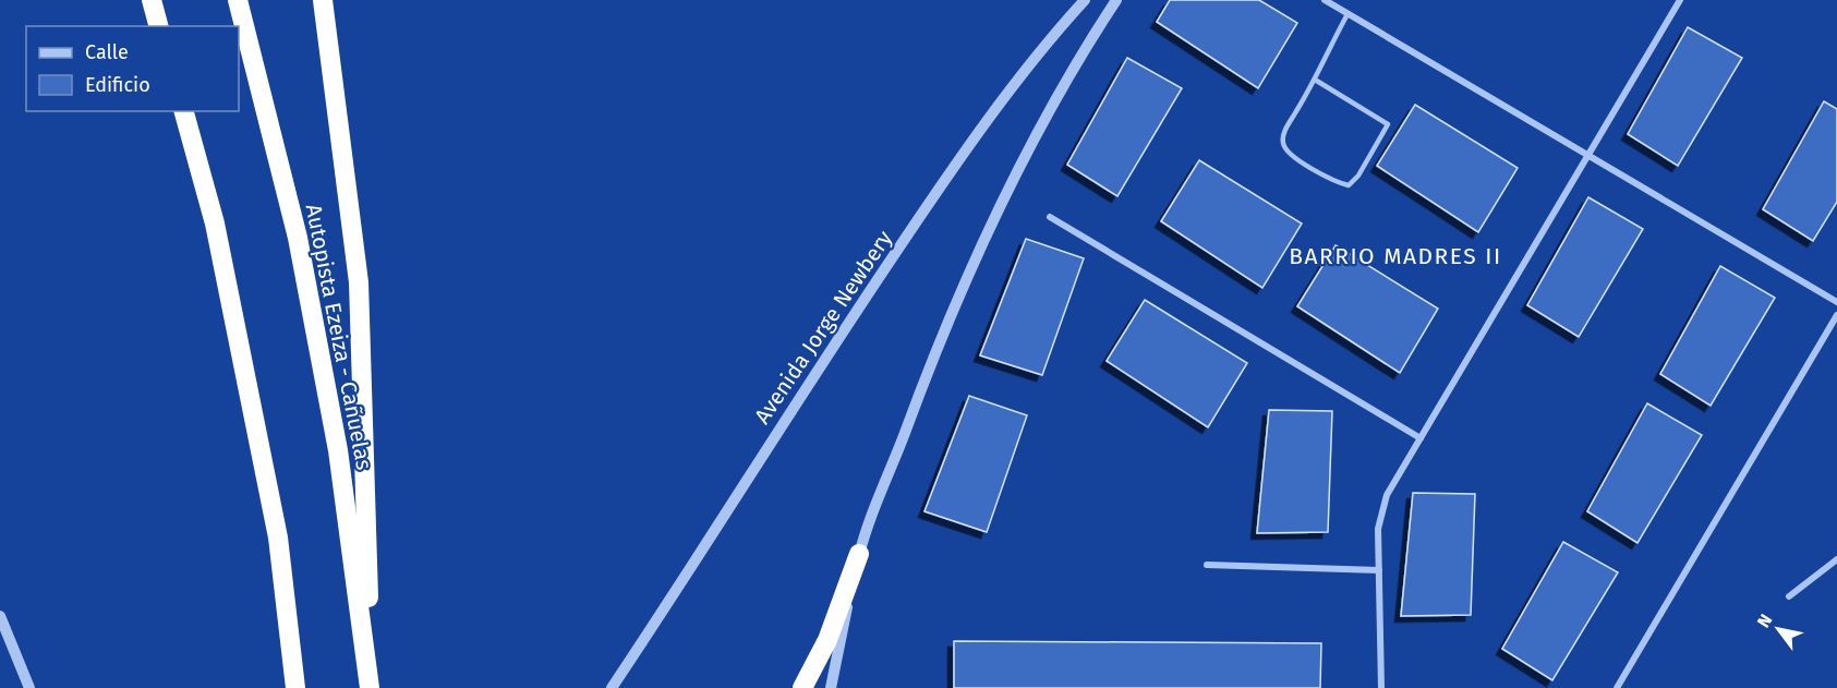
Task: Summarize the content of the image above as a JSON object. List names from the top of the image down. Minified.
{"streets":{"highway":["Autopista Ezeiza - Cañuelas"],"street":["Avenida Jorge Newbery"]},"districts":["BARRIO MADRES II"],"legend":["Calle","Edificio"],"north":"top left"}
